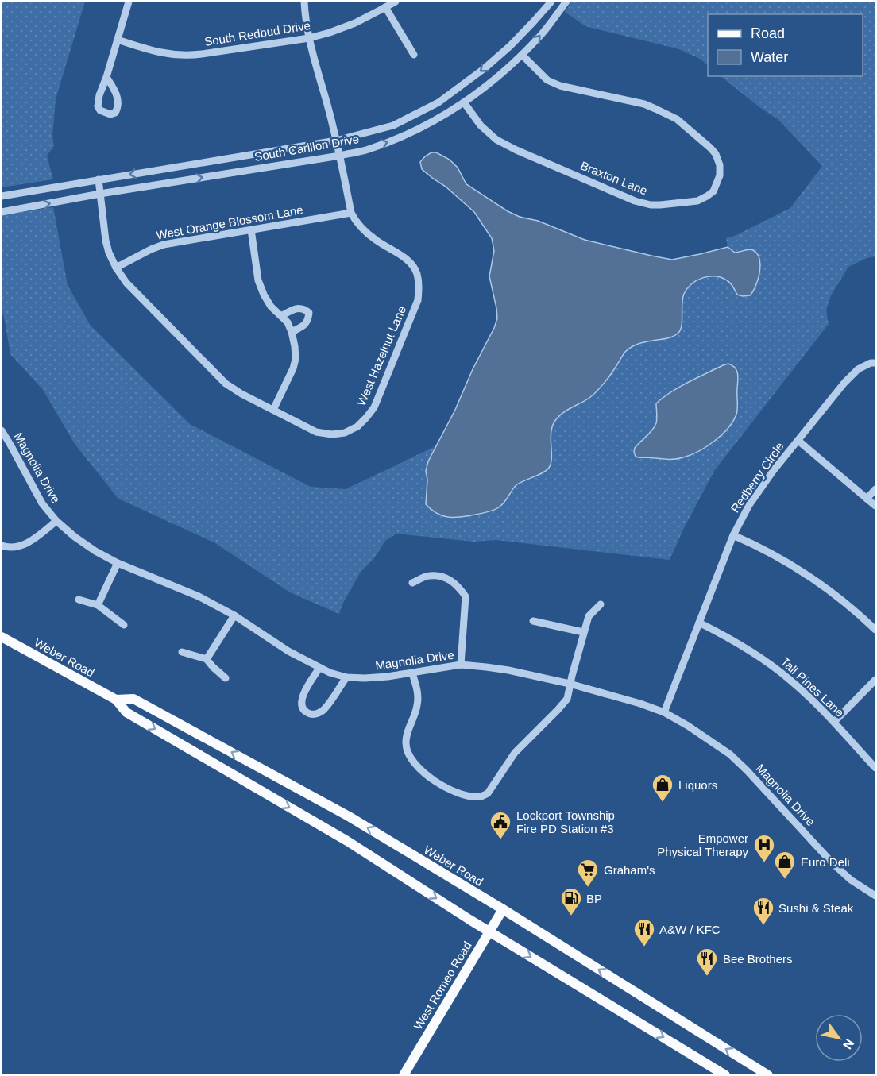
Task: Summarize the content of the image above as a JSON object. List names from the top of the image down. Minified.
{"streets":{"main road":["Weber Road","West Romeo Road"],"street":["South Redbud Drive","South Carillon Drive","Braxton Lane","West Orange Blossom Lane","West Hazelnut Lane","Magnolia Drive","Redberry Circle","Tall Pines Lane"]},"crossings":[["South Redbud Drive","West Hazelnut Lane"],["South Carillon Drive","Braxton Lane"],["South Carillon Drive","West Hazelnut Lane"],["West Orange Blossom Lane","West Hazelnut Lane"],["Magnolia Drive","Redberry Circle"],["Redberry Circle","Tall Pines Lane"],["Weber Road","West Romeo Road"]],"places":{"shop":["Liquors","Euro Deli"],"public building":["Lockport Township Fire PD Station #3"],"hospital":["Empower Physical Therapy"],"supermarket":["Graham's"],"fuel station":["BP"],"restaurant":["Sushi & Steak","A&W / KFC","Bee Brothers"]},"legend":["Road","Water"],"north":"bottom right"}
